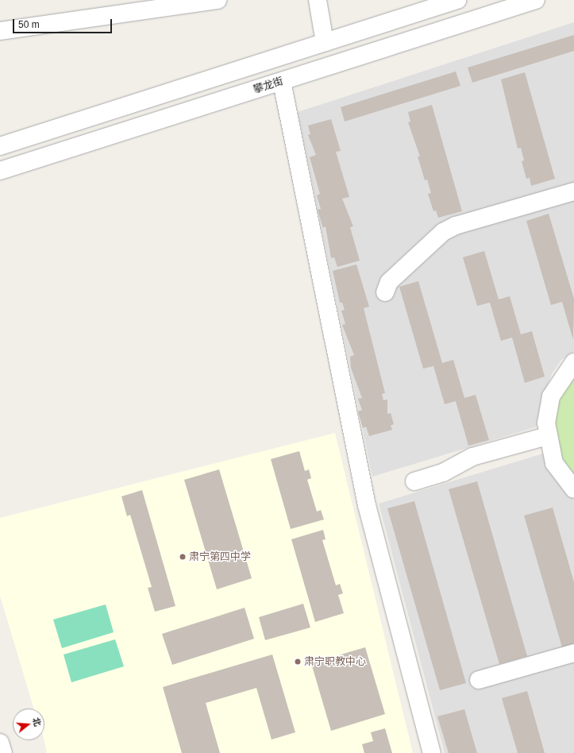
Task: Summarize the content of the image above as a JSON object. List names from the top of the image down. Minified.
{"streets":{"street":["攀龙街"]},"places":["肃宁第四中学","肃宁职教中心"],"scale_bar":"50 m","north":"right"}
